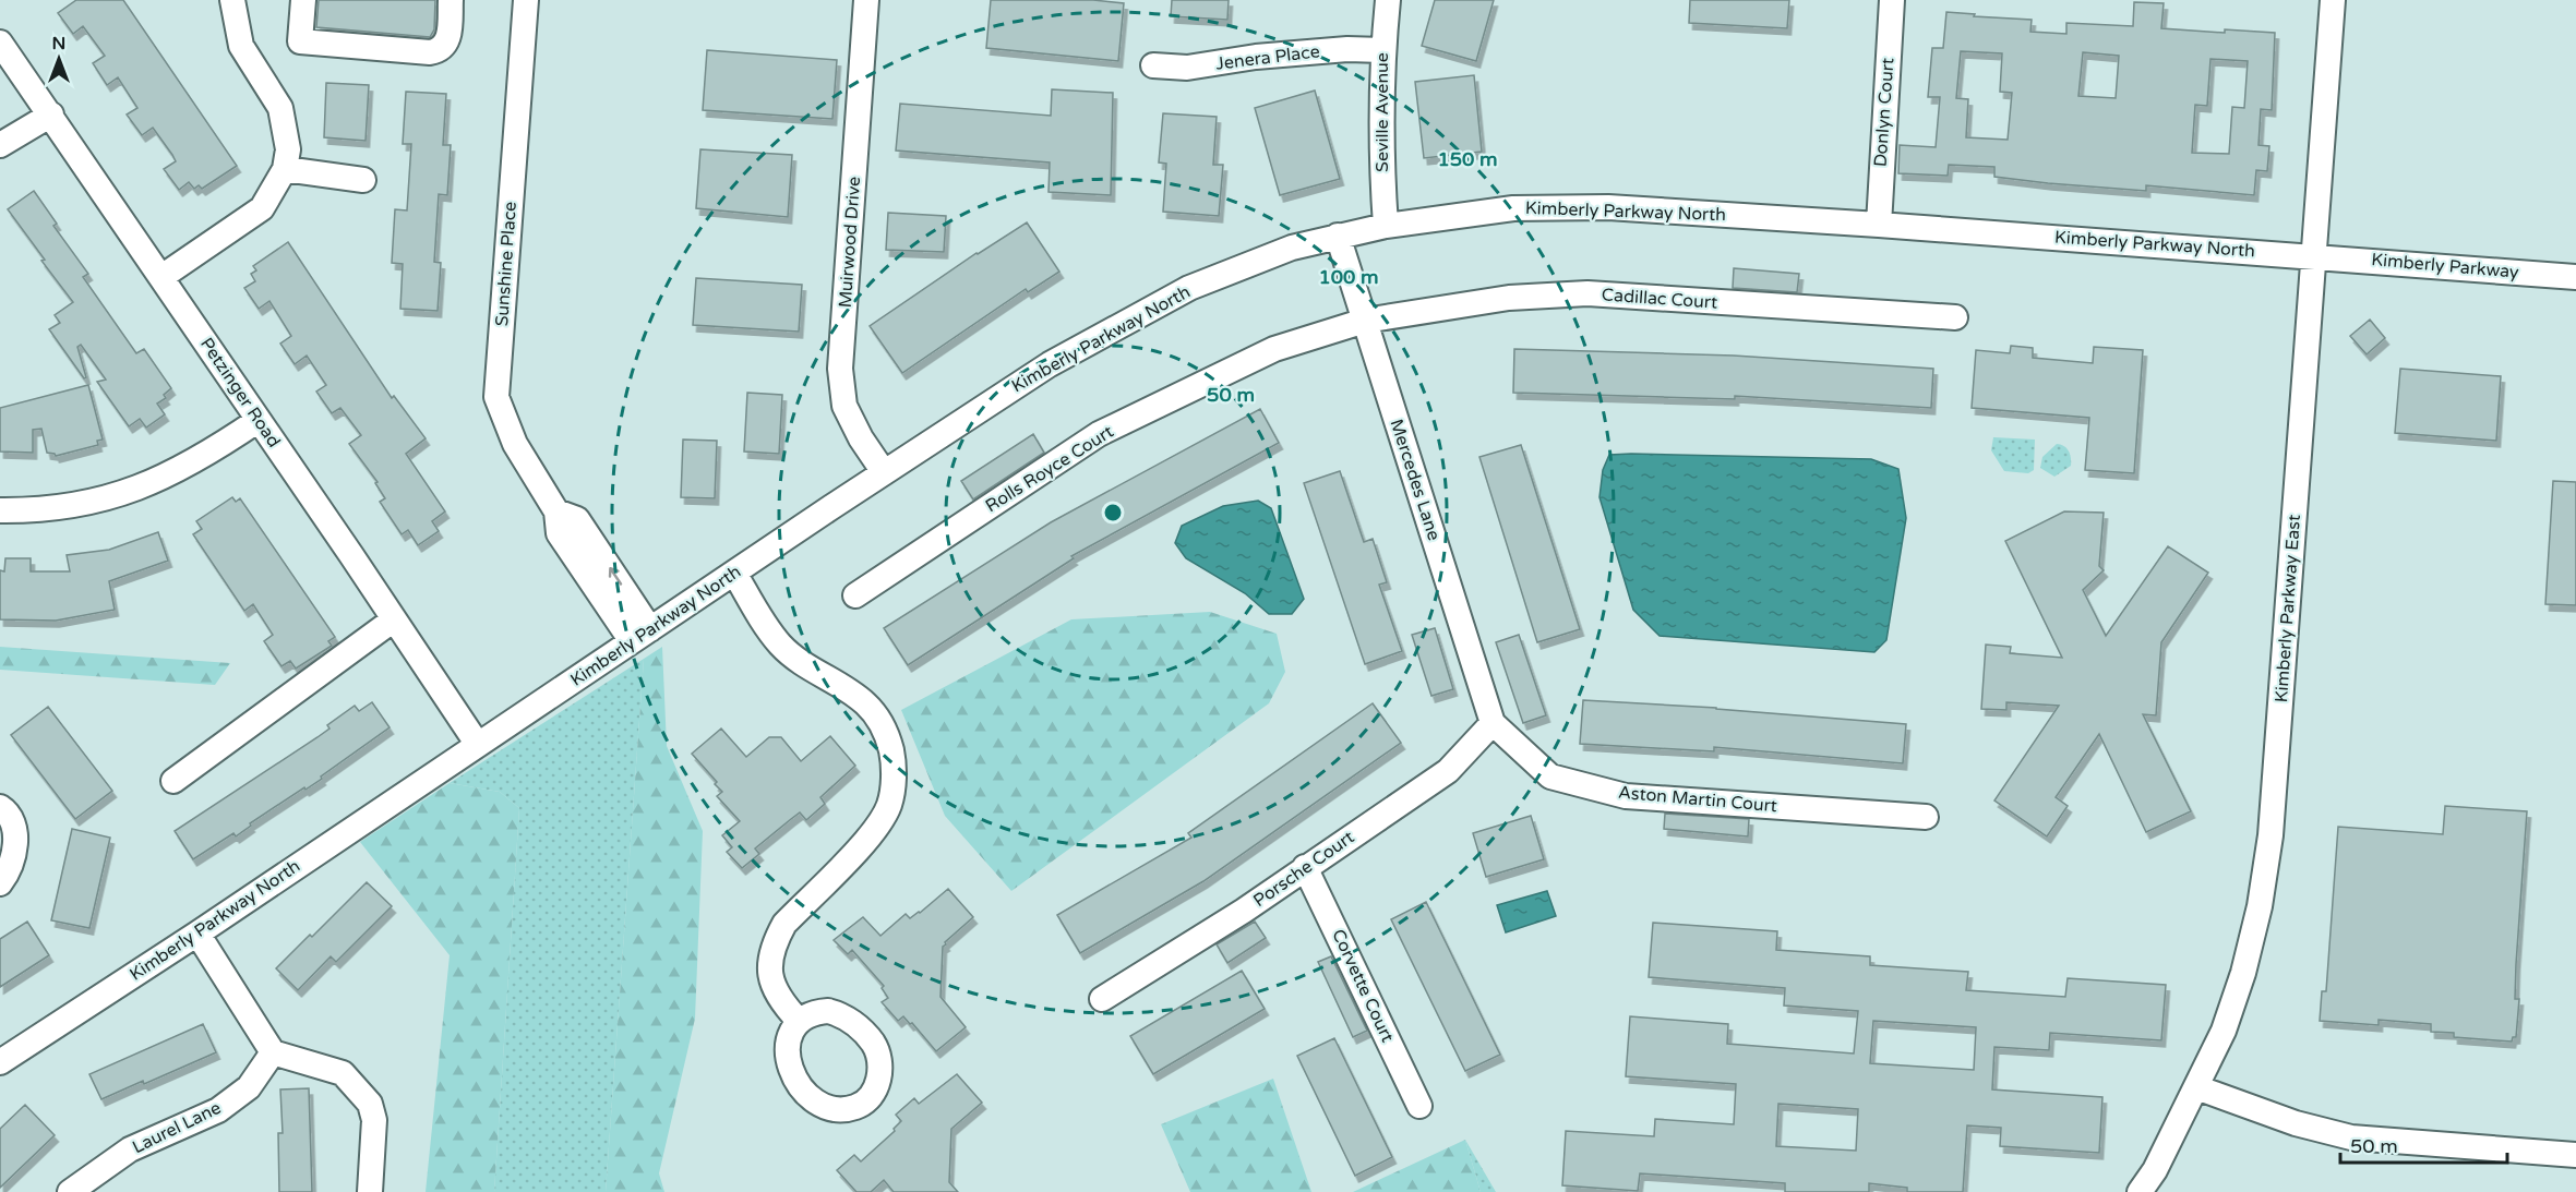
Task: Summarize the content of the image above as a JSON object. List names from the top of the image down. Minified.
{"streets":{"street":["Jenera Place","Seville Avenue","Donlyn Court","Kimberly Parkway North","Muirwood Drive","Sunshine Place","Kimberly Parkway","Cadillac Court","Petzinger Road","Rolls Royce Court","Mercedes Lane","Kimberly Parkway East","Aston Martin Court","Porsche Court","Corvette Court","Laurel Lane"]},"crossings":[["Jenera Place","Seville Avenue"],["Seville Avenue","Kimberly Parkway North"],["Donlyn Court","Kimberly Parkway North"],["Kimberly Parkway North","Muirwood Drive"],["Kimberly Parkway North","Sunshine Place"],["Kimberly Parkway North","Kimberly Parkway"],["Kimberly Parkway North","Petzinger Road"],["Kimberly Parkway North","Mercedes Lane"],["Kimberly Parkway North","Kimberly Parkway East"],["Kimberly Parkway","Kimberly Parkway East"],["Cadillac Court","Rolls Royce Court"],["Cadillac Court","Mercedes Lane"],["Rolls Royce Court","Mercedes Lane"],["Mercedes Lane","Aston Martin Court"],["Mercedes Lane","Porsche Court"],["Aston Martin Court","Porsche Court"],["Porsche Court","Corvette Court"]],"scale_bar":"50 m","north":"top","rings":["150 m","100 m","50 m"]}
